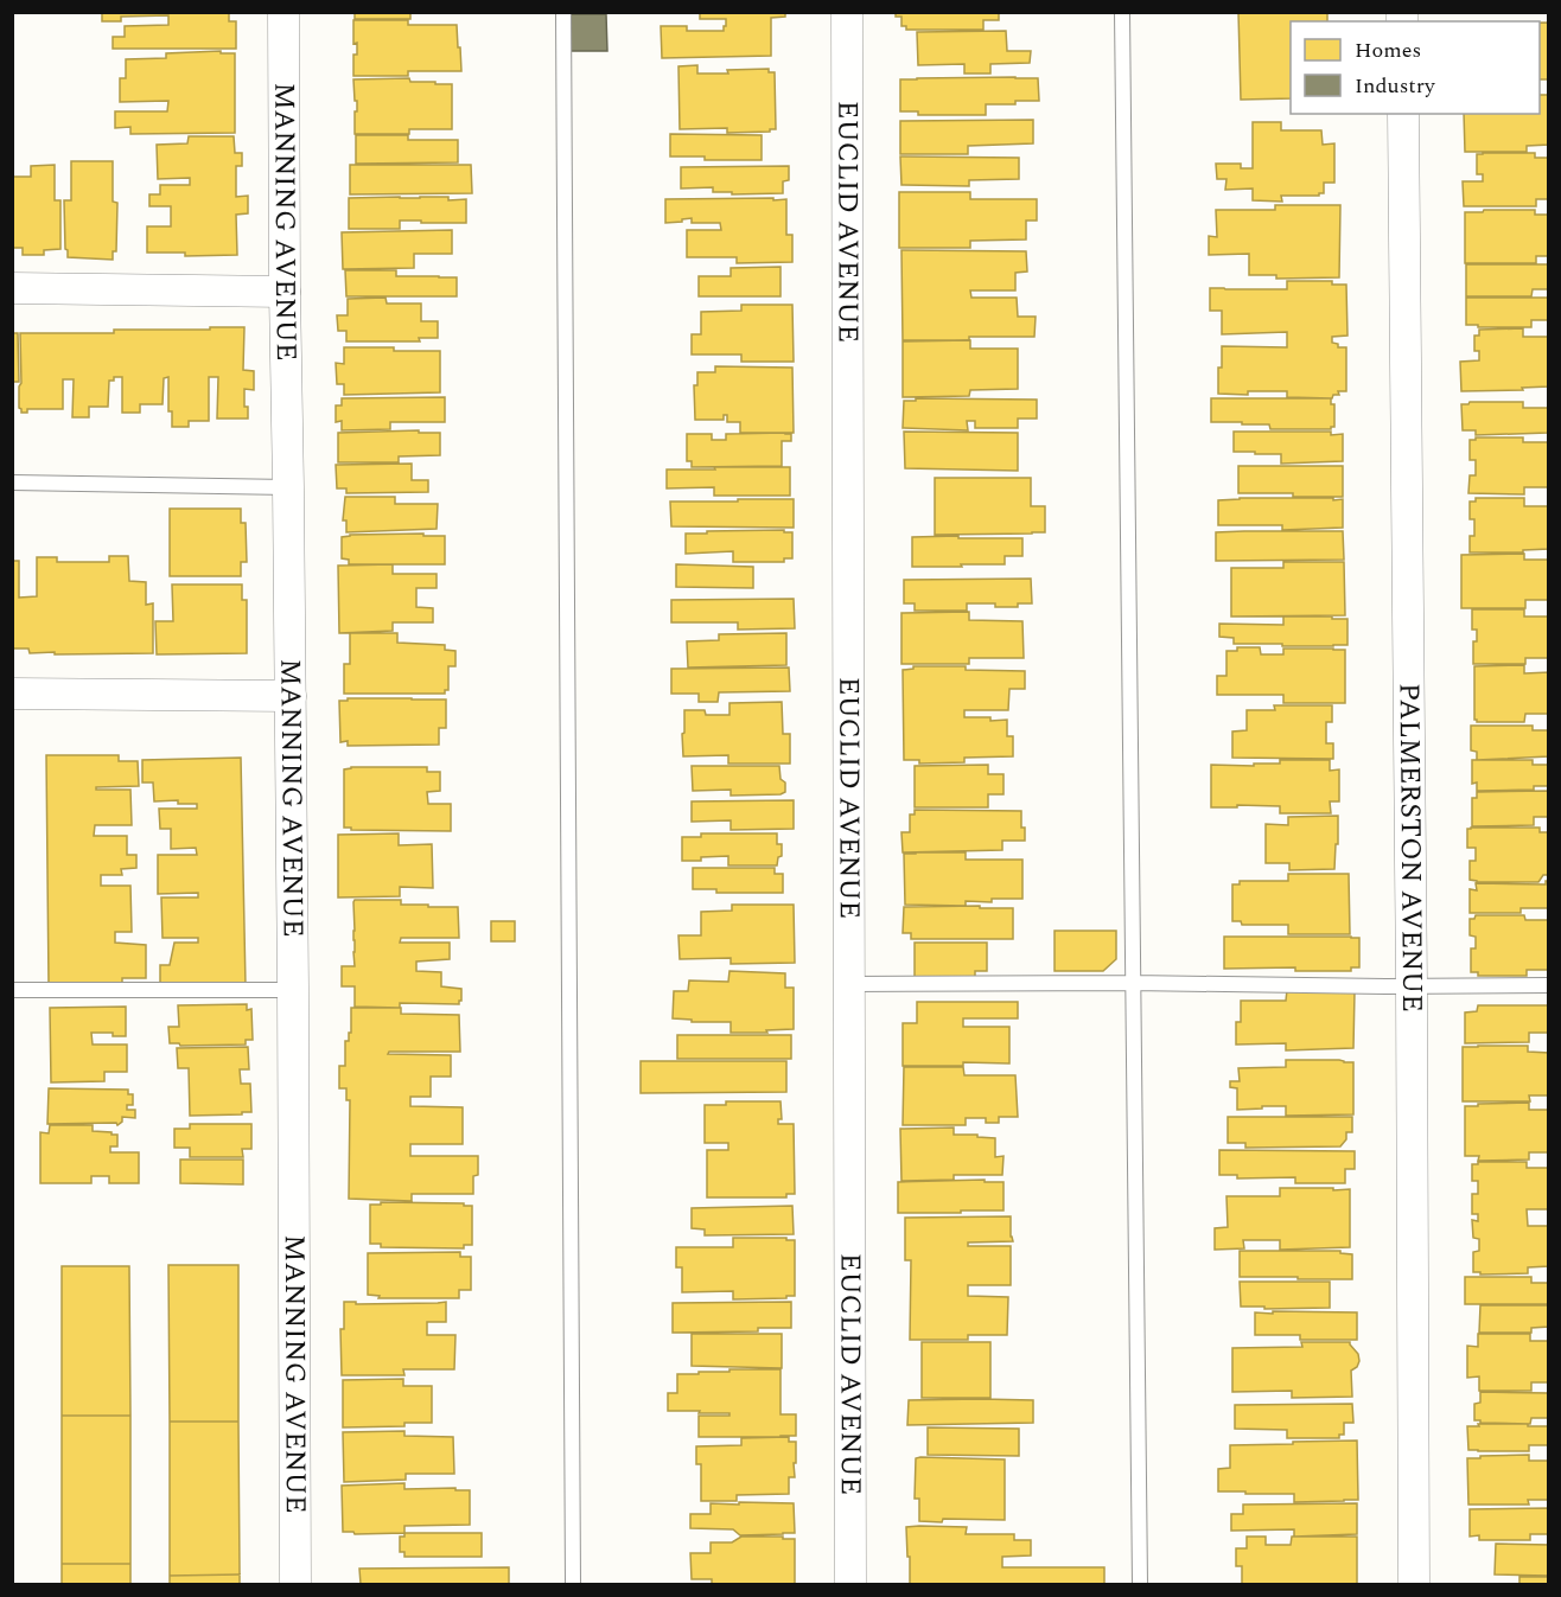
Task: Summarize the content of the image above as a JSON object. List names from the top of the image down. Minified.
{"streets":{"street":["MANNING AVENUE","EUCLID AVENUE","PALMERSTON AVENUE"]},"legend":["Homes","Industry"]}
